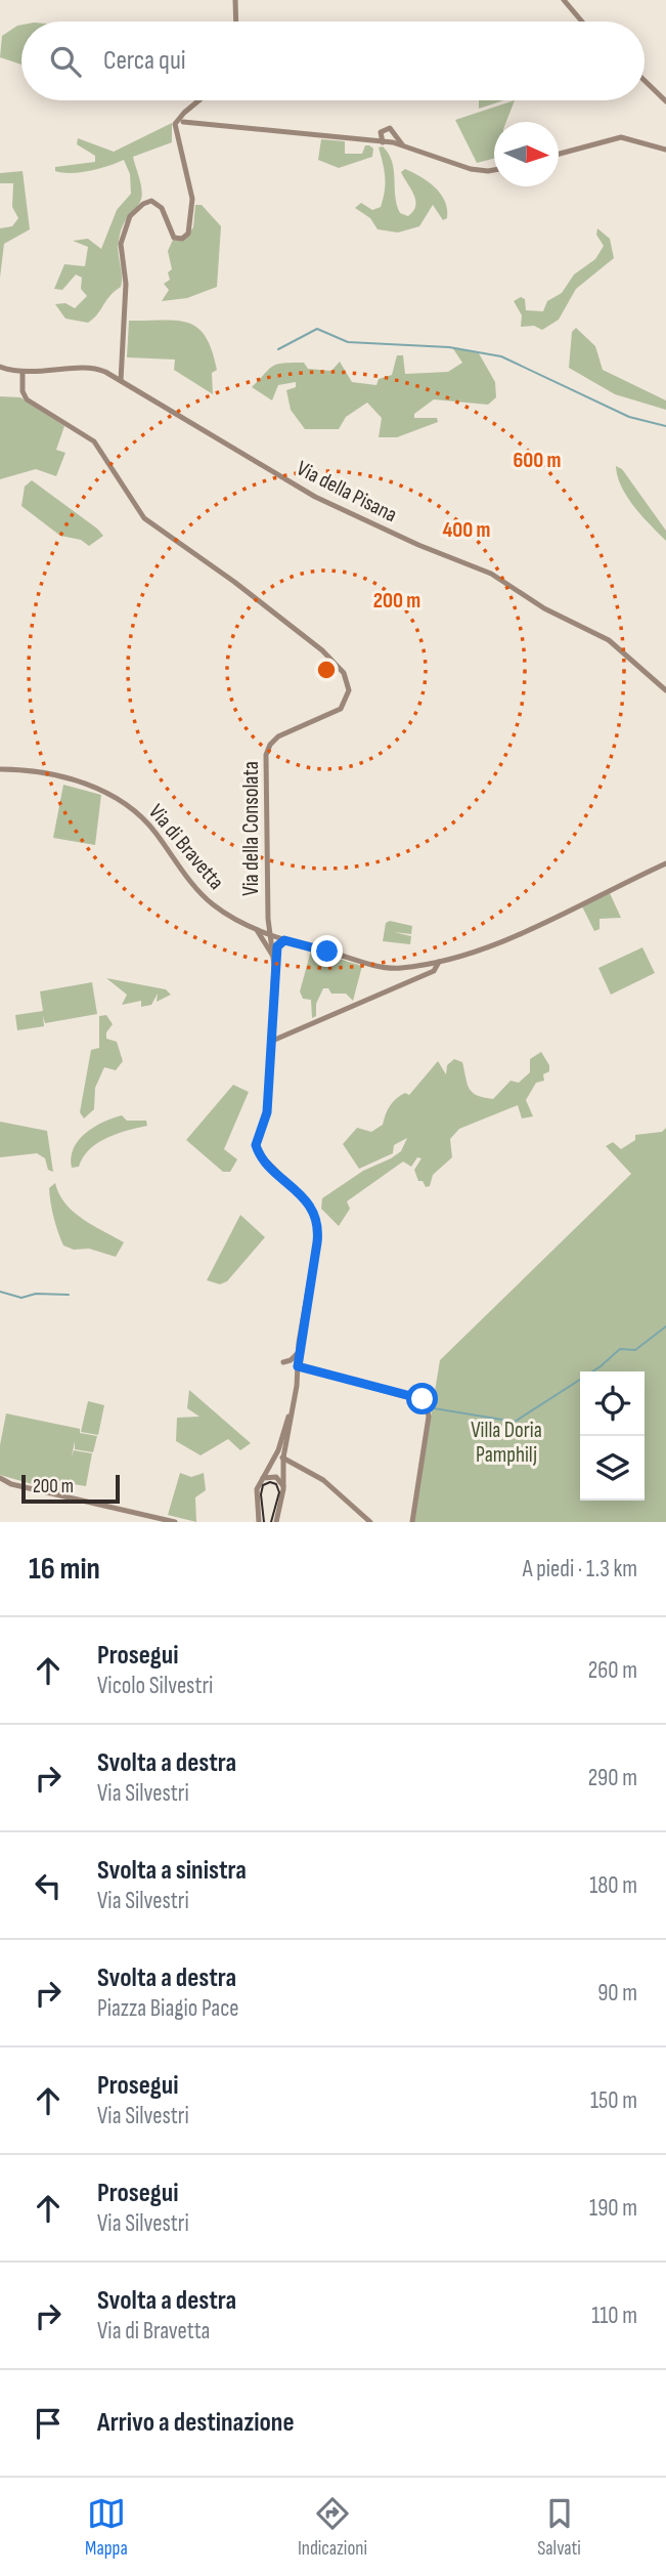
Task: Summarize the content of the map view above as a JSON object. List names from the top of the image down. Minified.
{"streets":{"main road":["Via della Pisana","Via della Consolata","Via di Bravetta"]},"crossings":[["Via della Pisana","Via della Consolata"],["Via della Consolata","Via di Bravetta"]],"parks":["Villa Doria Pamphilj"],"scale_bar":"200 m","north":"right","page":{"search":"Cerca qui","scale":"200 m","heading":["16 min","A piedi · 1.3 km"],"list":[["Prosegui","Vicolo Silvestri","260 m"],["Svolta a destra","Via Silvestri","290 m"],["Svolta a sinistra","Via Silvestri","180 m"],["Svolta a destra","Piazza Biagio Pace","90 m"],["Prosegui","Via Silvestri","150 m"],["Prosegui","Via Silvestri","190 m"],["Svolta a destra","Via di Bravetta","110 m"],"Arrivo a destinazione"],"nav":["Mappa","Indicazioni","Salvati"]},"rings":["600 m","400 m","200 m"]}
